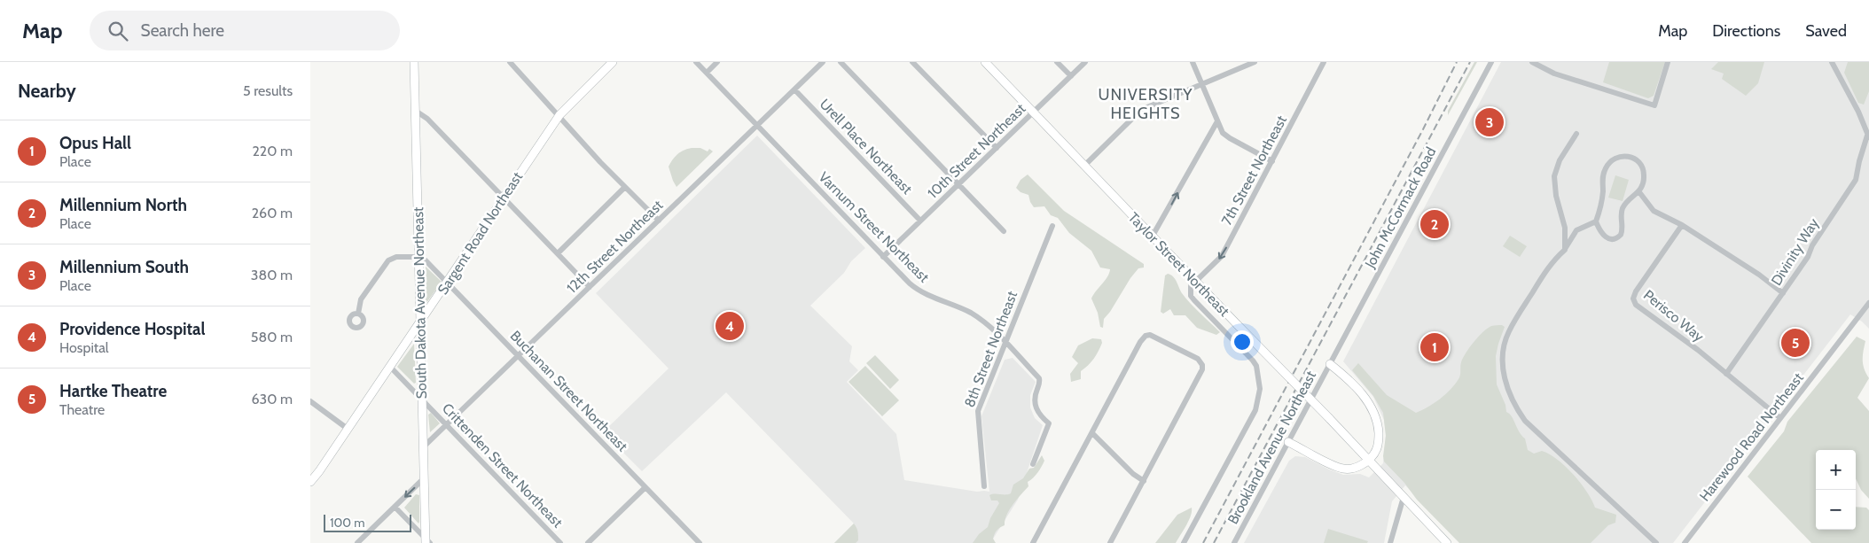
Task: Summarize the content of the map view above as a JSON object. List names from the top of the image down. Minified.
{"streets":{"main road":["Sargent Road Northeast","Taylor Street Northeast","South Dakota Avenue Northeast"],"street":["Urell Place Northeast","10th Street Northeast","7th Street Northeast","John McCormack Road","Varnum Street Northeast","12th Street Northeast","Divinity Way","Perisco Way","8th Street Northeast","Buchanan Street Northeast","Harewood Road Northeast","Brookland Avenue Northeast","Crittenden Street Northeast"]},"crossings":[["Urell Place Northeast","10th Street Northeast"],["Urell Place Northeast","12th Street Northeast"],["10th Street Northeast","Varnum Street Northeast"],["10th Street Northeast","Taylor Street Northeast"],["7th Street Northeast","Taylor Street Northeast"],["John McCormack Road","Brookland Avenue Northeast"],["Varnum Street Northeast","12th Street Northeast"],["Varnum Street Northeast","8th Street Northeast"],["Sargent Road Northeast","South Dakota Avenue Northeast"],["Sargent Road Northeast","Buchanan Street Northeast"],["Sargent Road Northeast","Crittenden Street Northeast"],["12th Street Northeast","South Dakota Avenue Northeast"],["12th Street Northeast","Buchanan Street Northeast"],["12th Street Northeast","Crittenden Street Northeast"],["Divinity Way","Perisco Way"],["South Dakota Avenue Northeast","Buchanan Street Northeast"],["South Dakota Avenue Northeast","Crittenden Street Northeast"],["Perisco Way","Harewood Road Northeast"]],"one_way":["7th Street Northeast"],"districts":["UNIVERSITY HEIGHTS"],"scale_bar":"100 m","page":{"header":"Map","search":"Search here","nav":["Map","Directions","Saved"],"heading":["Nearby","5 results"],"pins":["3","2","4","5","1"],"list":[{"mark":"1","name":"Opus Hall","note":"Place","value":"220 m"},{"mark":"2","name":"Millennium North","note":"Place","value":"260 m"},{"mark":"3","name":"Millennium South","note":"Place","value":"380 m"},{"mark":"4","name":"Providence Hospital","note":"Hospital","value":"580 m"},{"mark":"5","name":"Hartke Theatre","note":"Theatre","value":"630 m"}],"map_buttons":["+","−"],"scale":"100 m"}}
